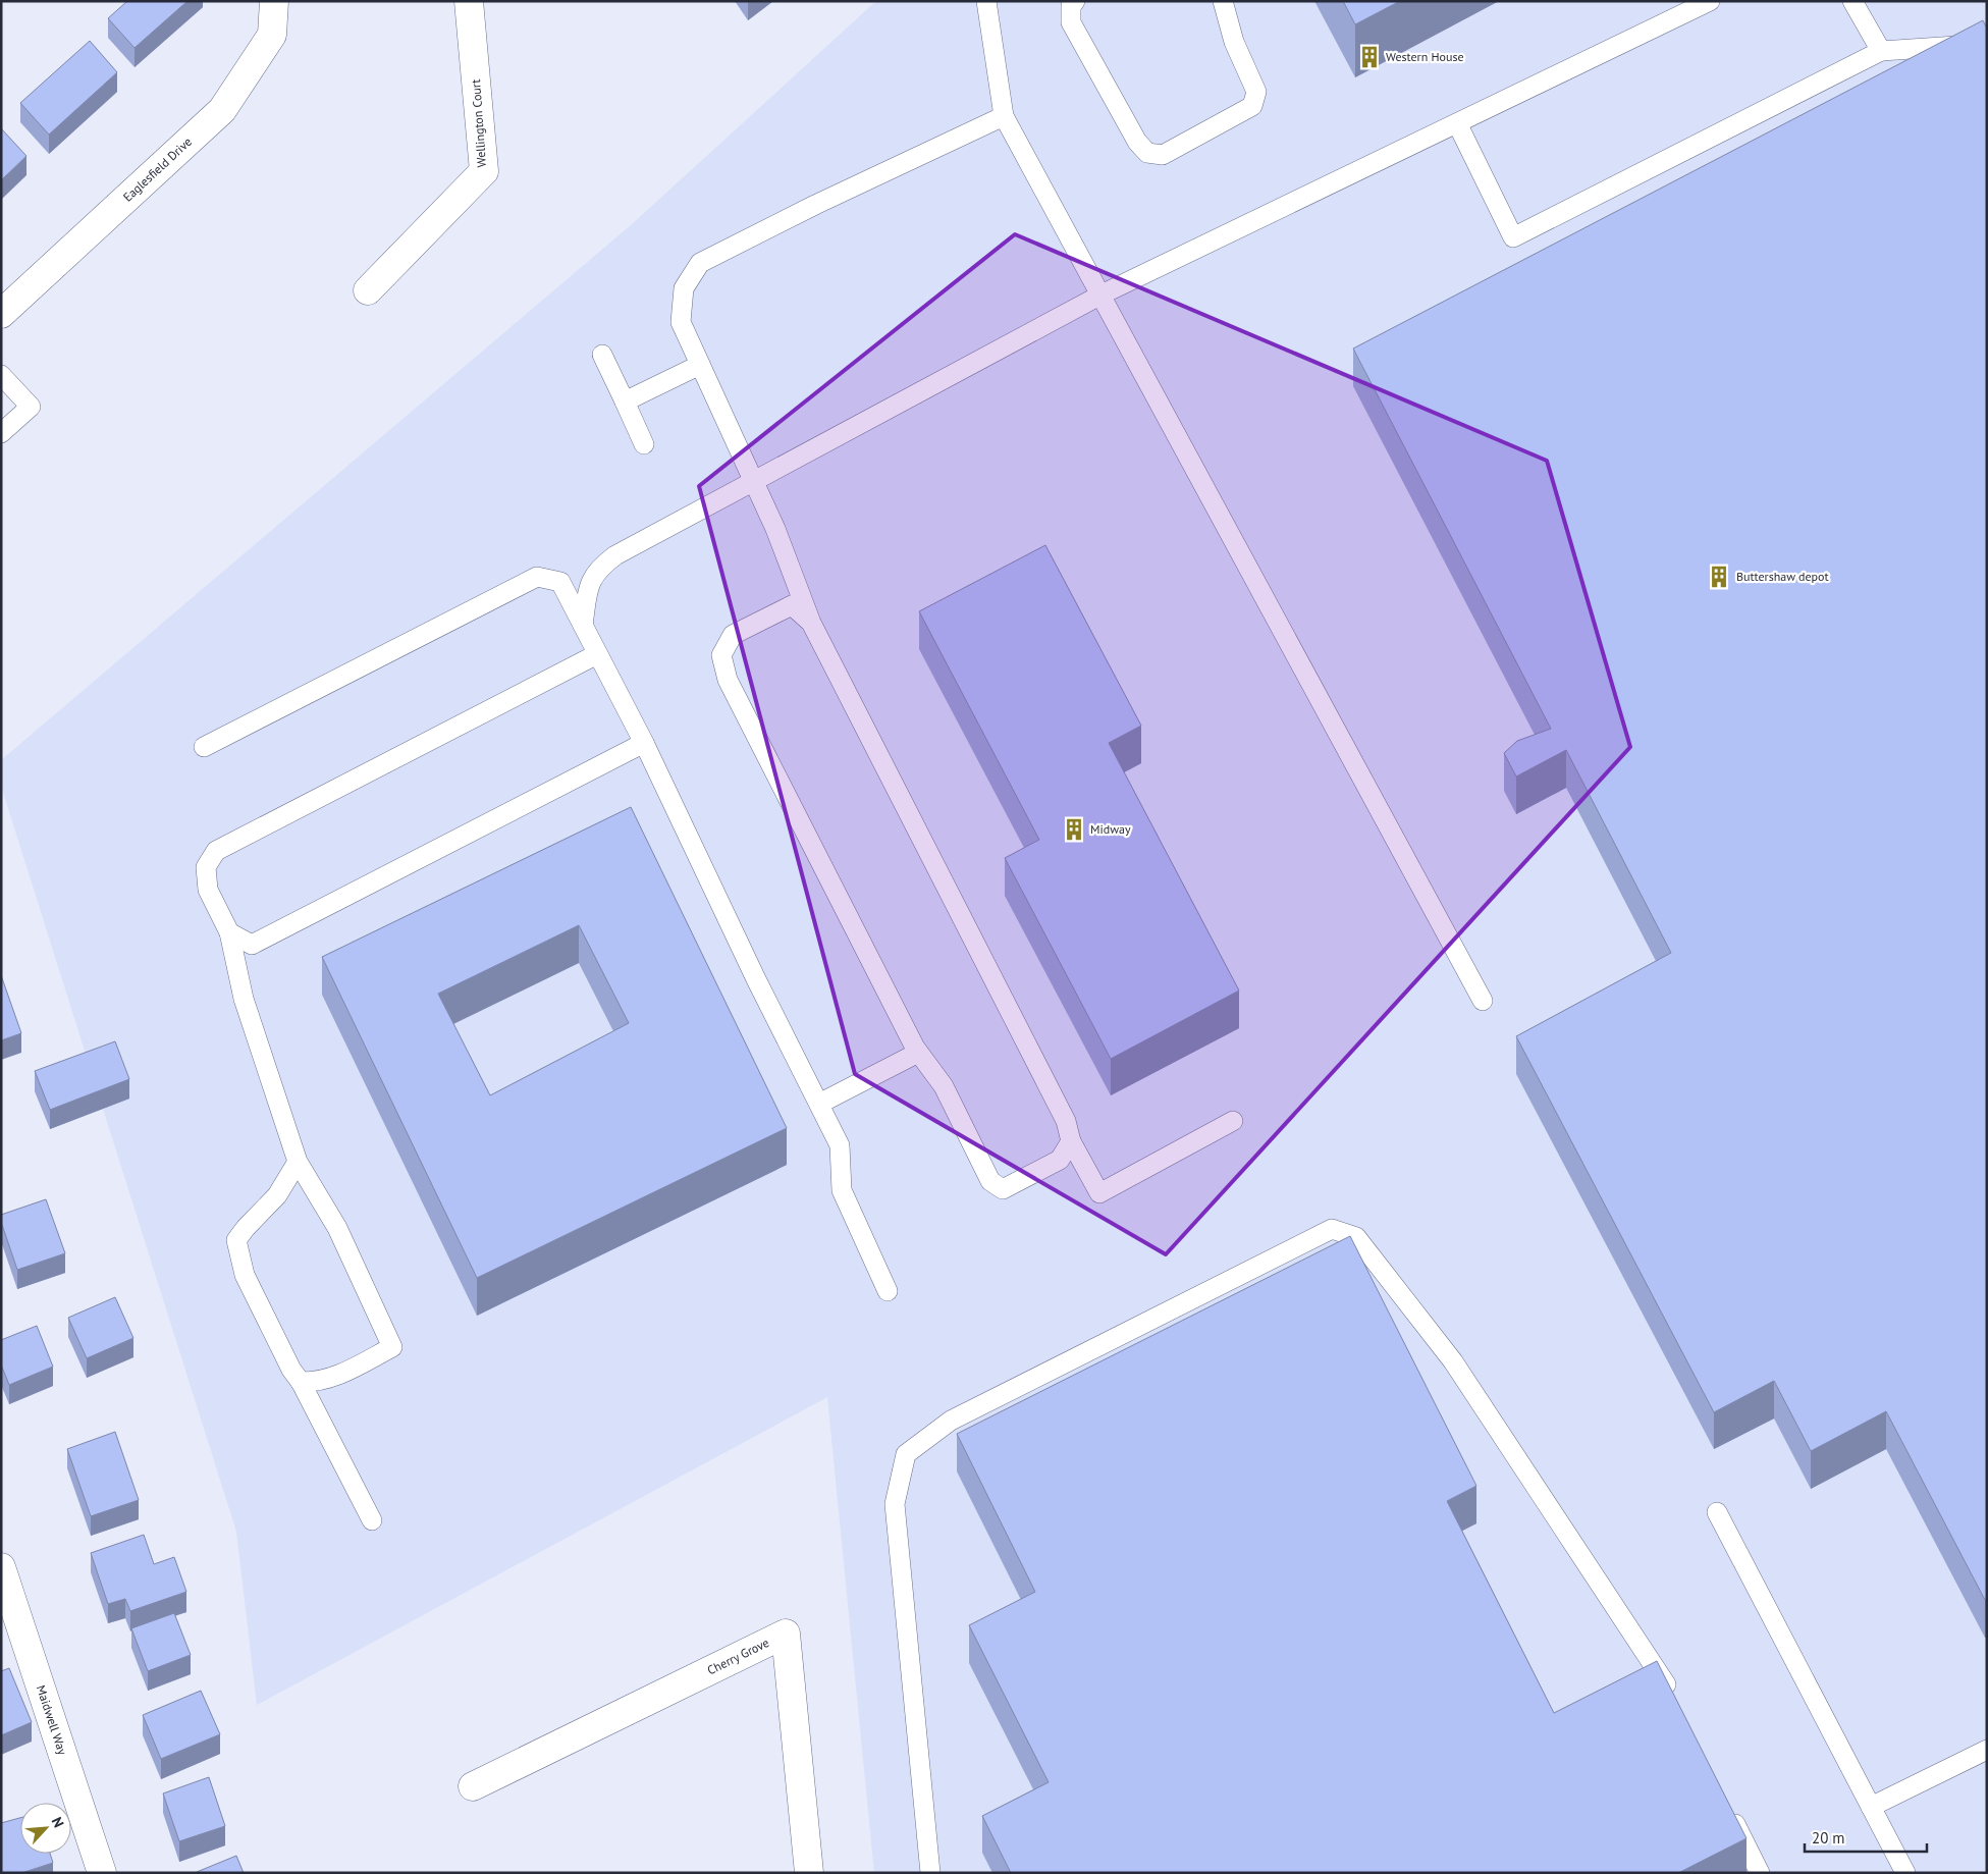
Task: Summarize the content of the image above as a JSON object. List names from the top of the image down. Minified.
{"streets":{"street":["Wellington Court","Eaglesfield Drive","Cherry Grove","Maidwell Way"]},"places":{"building":["Western House","Buttershaw depot","Midway"]},"scale_bar":"20 m","north":"top right"}
